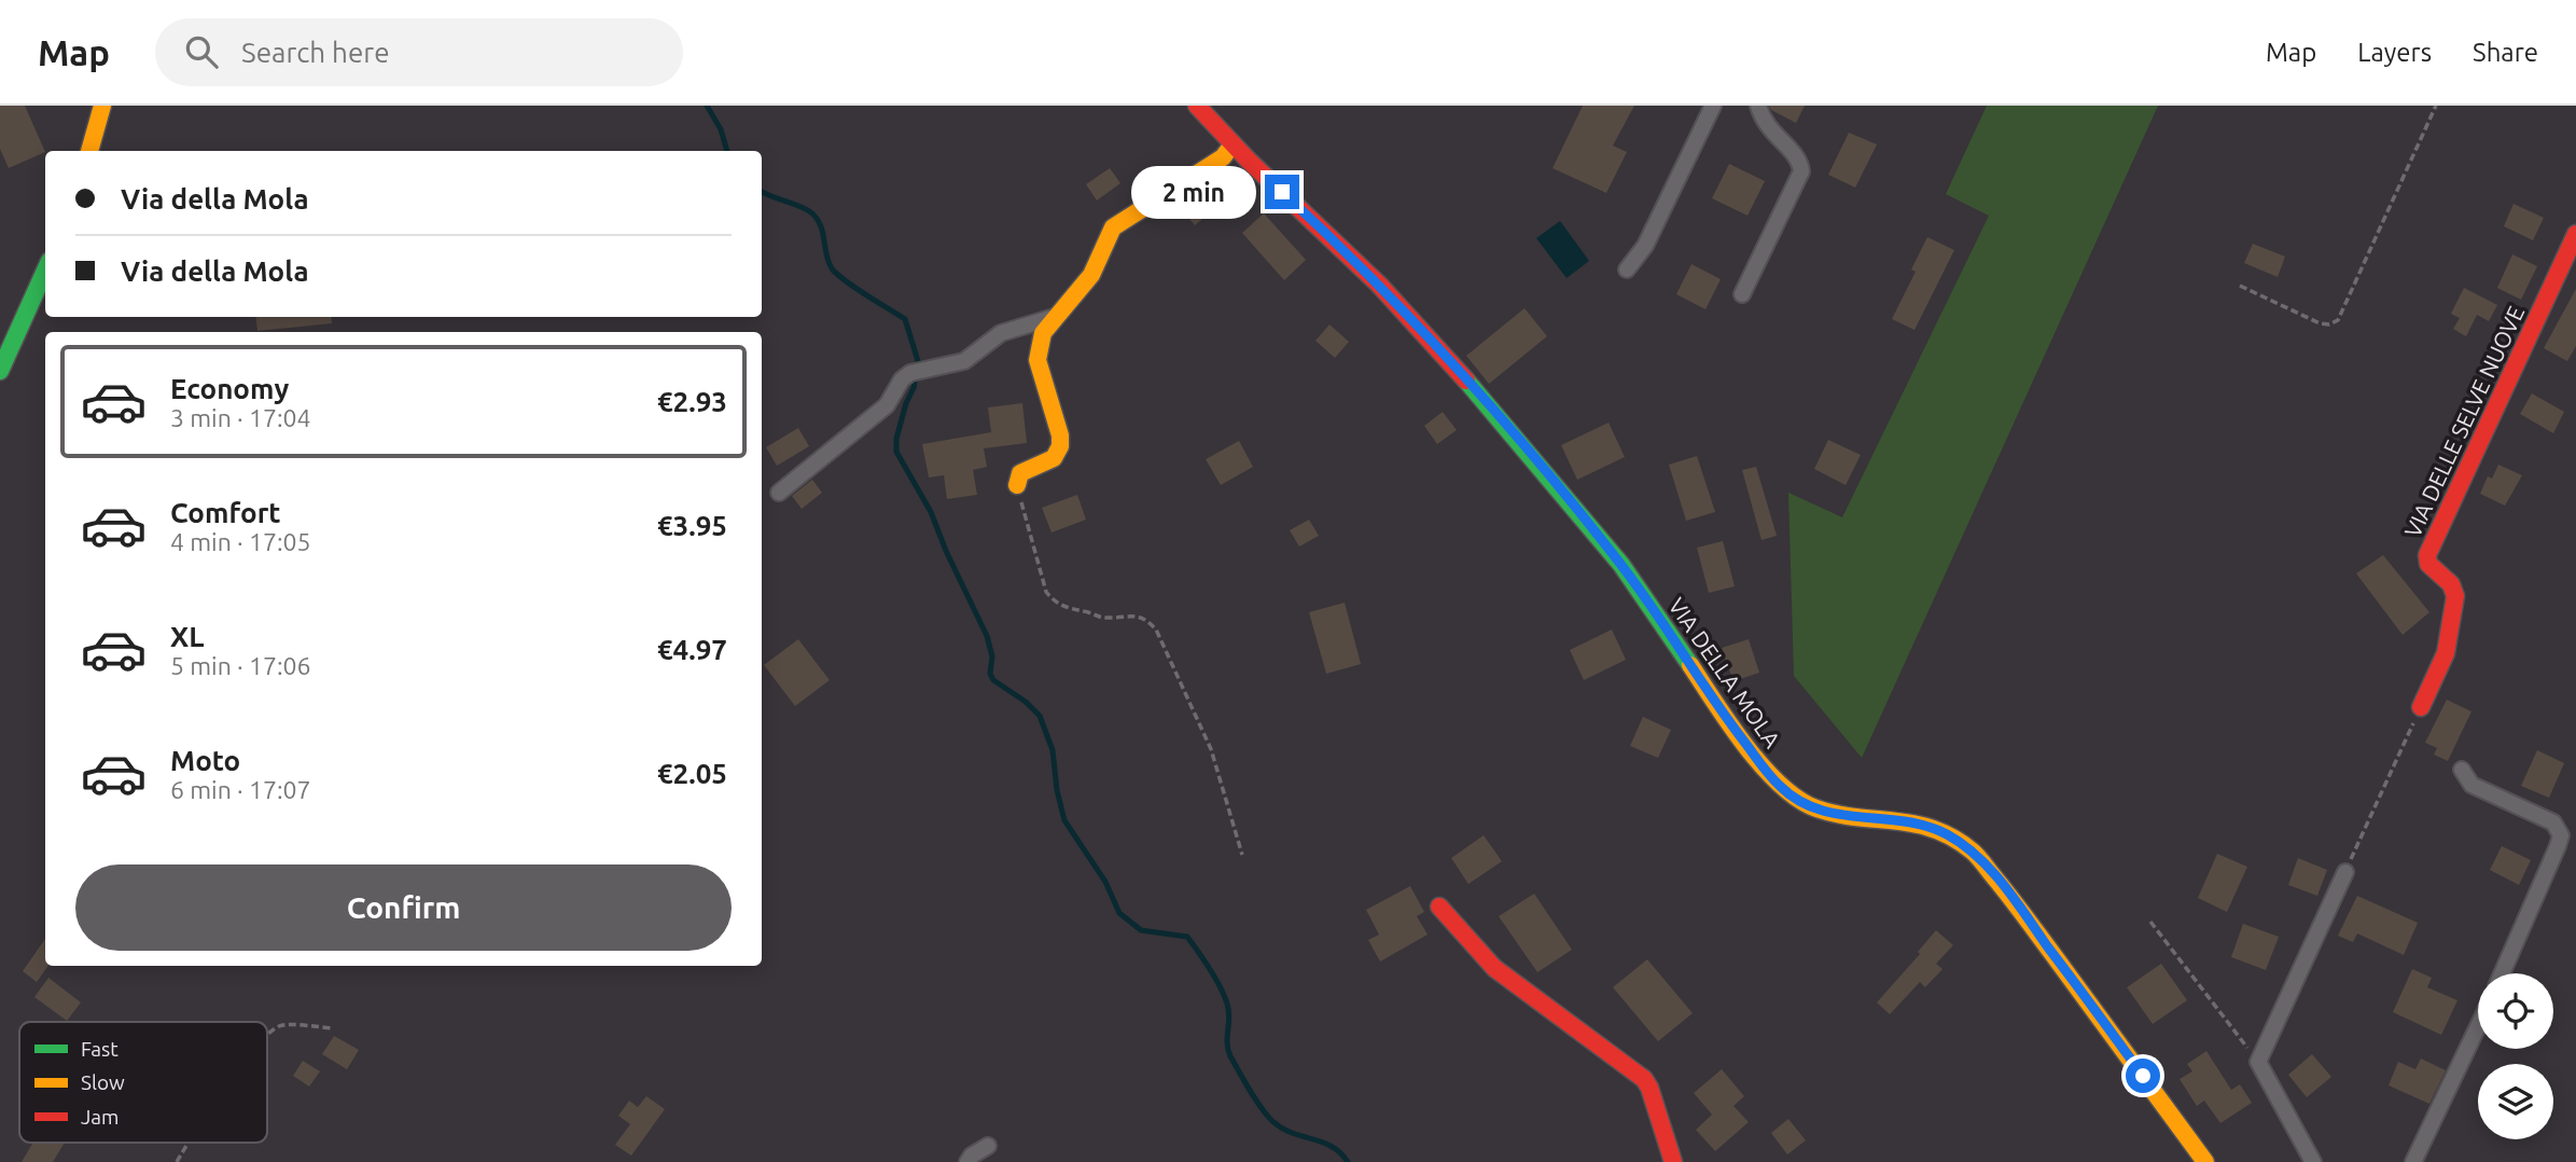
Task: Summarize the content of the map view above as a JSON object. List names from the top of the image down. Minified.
{"streets":{"street":["VIA DELLE SELVE NUOVE","VIA DELLA MOLA"]},"legend":["Fast","Slow","Jam"],"page":{"header":"Map","search":"Search here","nav":["Map","Layers","Share"],"banner":["Via della Mola","Via della Mola"],"bubble":"2 min","list":[{"name":"Economy","note":"3 min · 17:04","value":"€2.93"},{"name":"Comfort","note":"4 min · 17:05","value":"€3.95"},{"name":"XL","note":"5 min · 17:06","value":"€4.97"},{"name":"Moto","note":"6 min · 17:07","value":"€2.05"}],"buttons":"Confirm"}}
